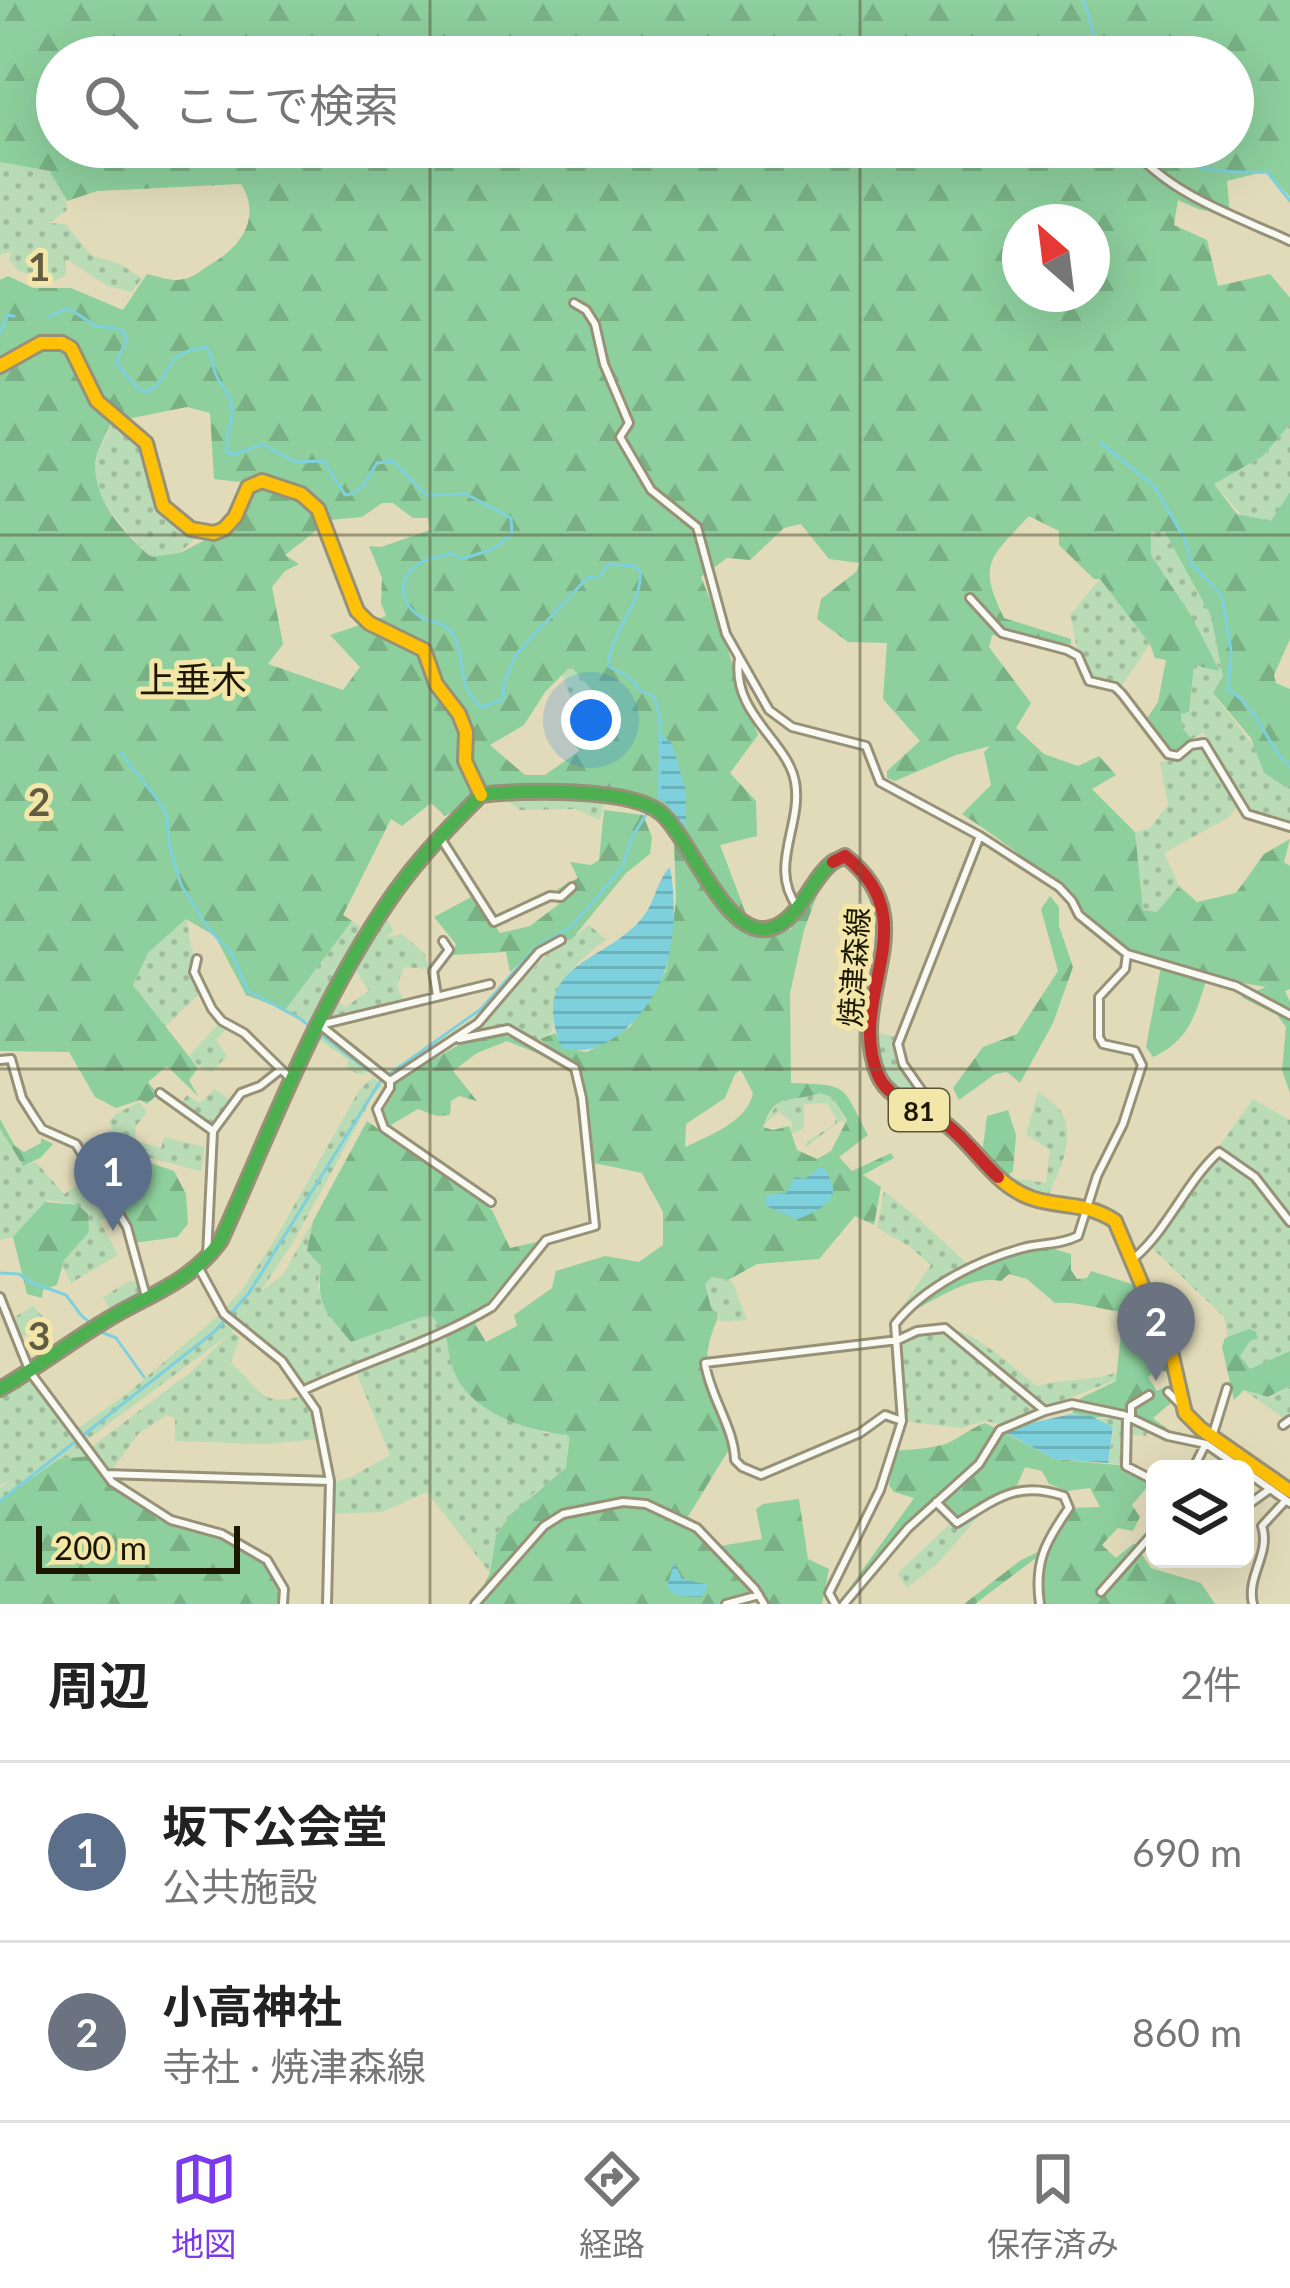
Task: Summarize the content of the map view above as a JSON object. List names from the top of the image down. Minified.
{"streets":{"main road":["焼津森線","81"]},"districts":["上垂木"],"scale_bar":"200 m","north":"top left","page":{"search":"ここで検索","pins":["1","2"],"scale":"200 m","heading":["周辺","2件"],"list":[{"mark":"1","name":"坂下公会堂","note":"公共施設","value":"690 m"},{"mark":"2","name":"小高神社","note":"寺社 · 焼津森線","value":"860 m"}],"nav":["地図","経路","保存済み"]},"grid":{"rows":["1","2","3"]}}
